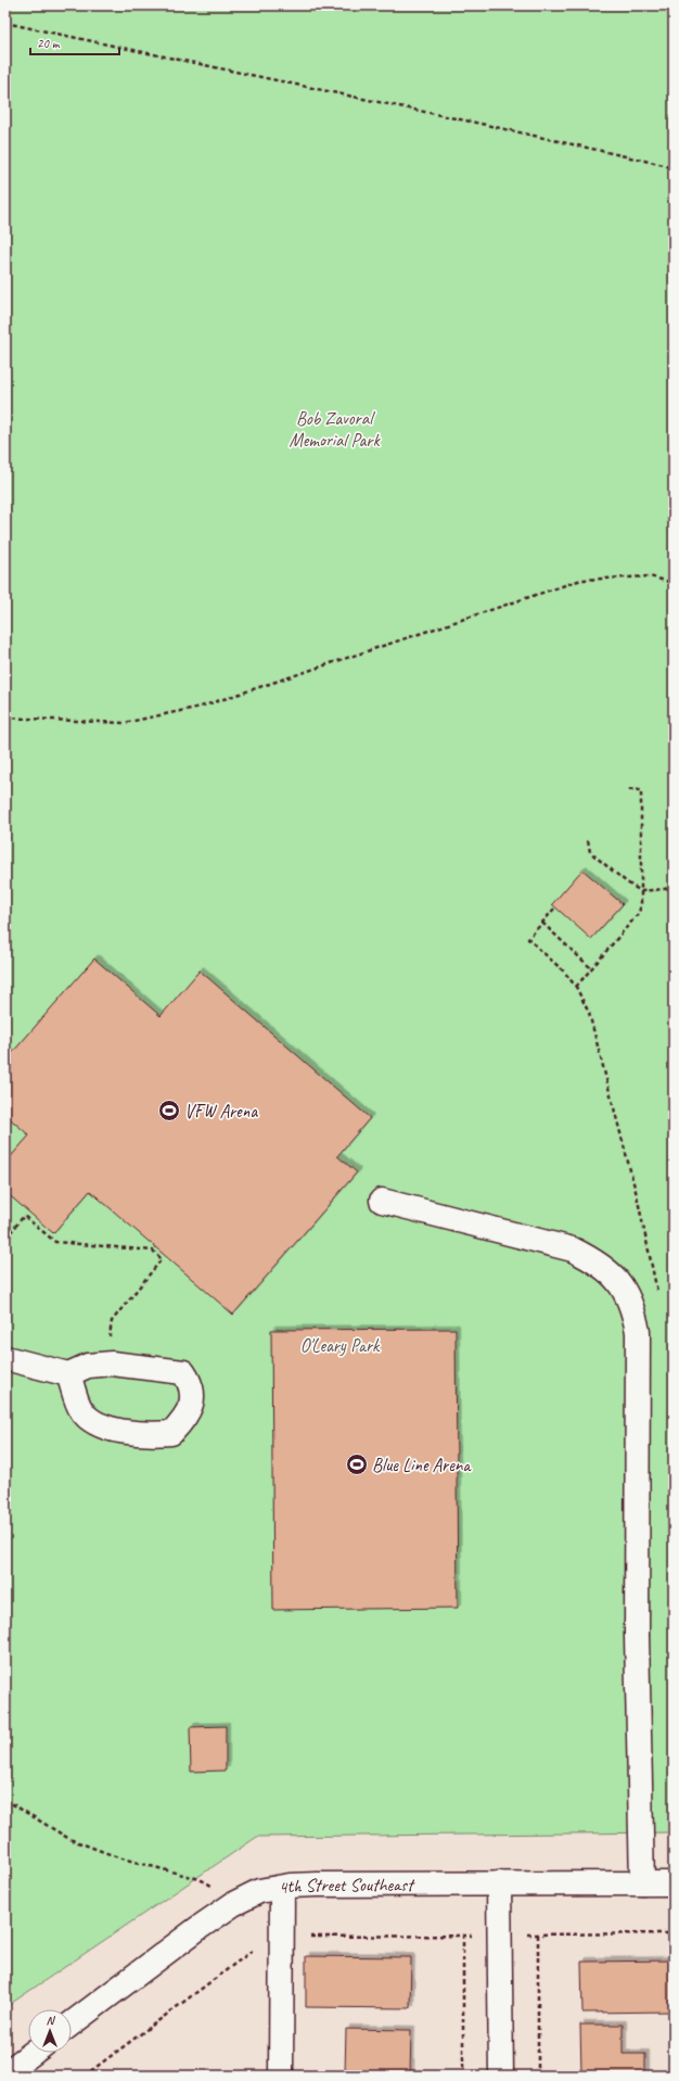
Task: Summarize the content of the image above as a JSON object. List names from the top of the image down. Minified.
{"streets":{"street":["4th Street Southeast"]},"parks":["Bob Zavoral Memorial Park","O'Leary Park"],"places":{"sports":["VFW Arena","Blue Line Arena"]},"scale_bar":"20 m","north":"top"}
